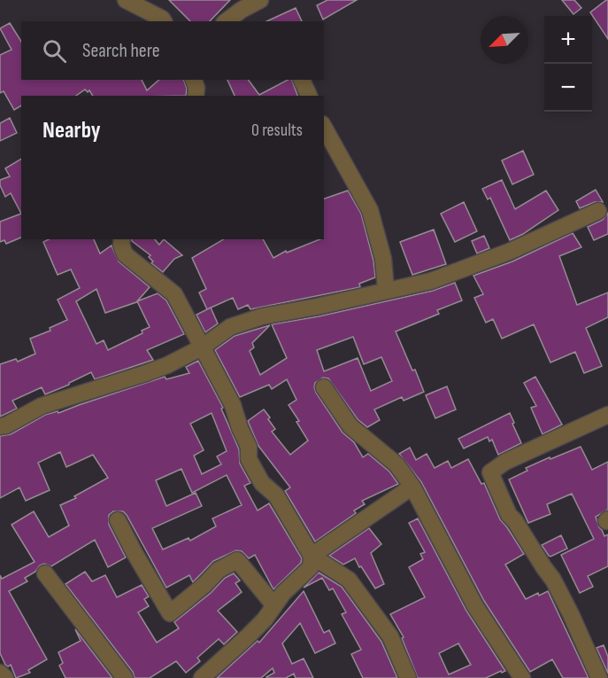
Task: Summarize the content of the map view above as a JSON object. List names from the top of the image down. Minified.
{"north":"bottom left","page":{"map_buttons":["+","−"],"search":"Search here","heading":["Nearby","0 results"]}}
